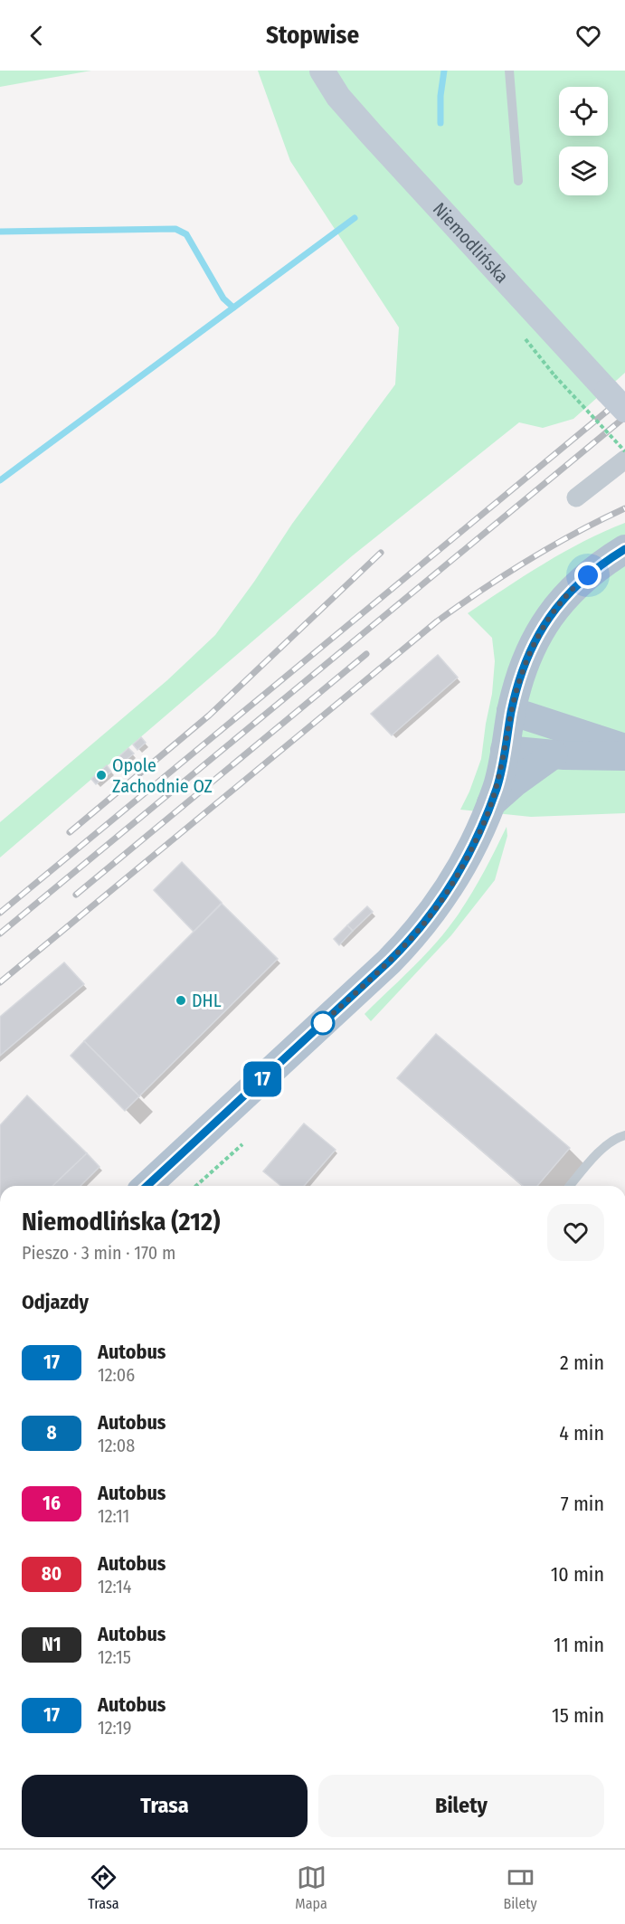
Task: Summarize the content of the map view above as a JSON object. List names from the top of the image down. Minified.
{"streets":{"main road":["Niemodlińska"]},"places":["Opole Zachodnie OZ","DHL"],"lines":["bus line 17"],"page":{"header":"Stopwise","on_map":"17","heading":[["Niemodlińska (212)","Pieszo · 3 min · 170 m"],"Odjazdy"],"list":[{"mark":"17","name":"Autobus","note":"12:06","value":"2 min"},{"mark":"8","name":"Autobus","note":"12:08","value":"4 min"},{"mark":"16","name":"Autobus","note":"12:11","value":"7 min"},{"mark":"80","name":"Autobus","note":"12:14","value":"10 min"},{"mark":"N1","name":"Autobus","note":"12:15","value":"11 min"},{"mark":"17","name":"Autobus","note":"12:19","value":"15 min"}],"buttons":["Trasa","Bilety"],"tabs":["Trasa","Mapa","Bilety"]}}
